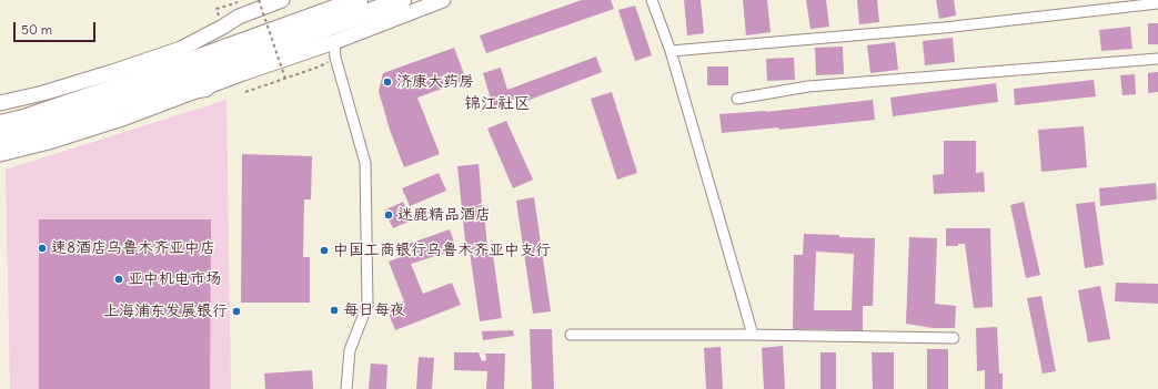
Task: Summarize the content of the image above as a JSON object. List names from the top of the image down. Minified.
{"districts":["锦江社区"],"places":["济康大药房","迷鹿精品酒店","速8酒店乌鲁木齐亚中店","中国工商银行乌鲁木齐亚中支行","亚中机电市场","每日每夜","上海浦东发展银行"],"scale_bar":"50 m"}
